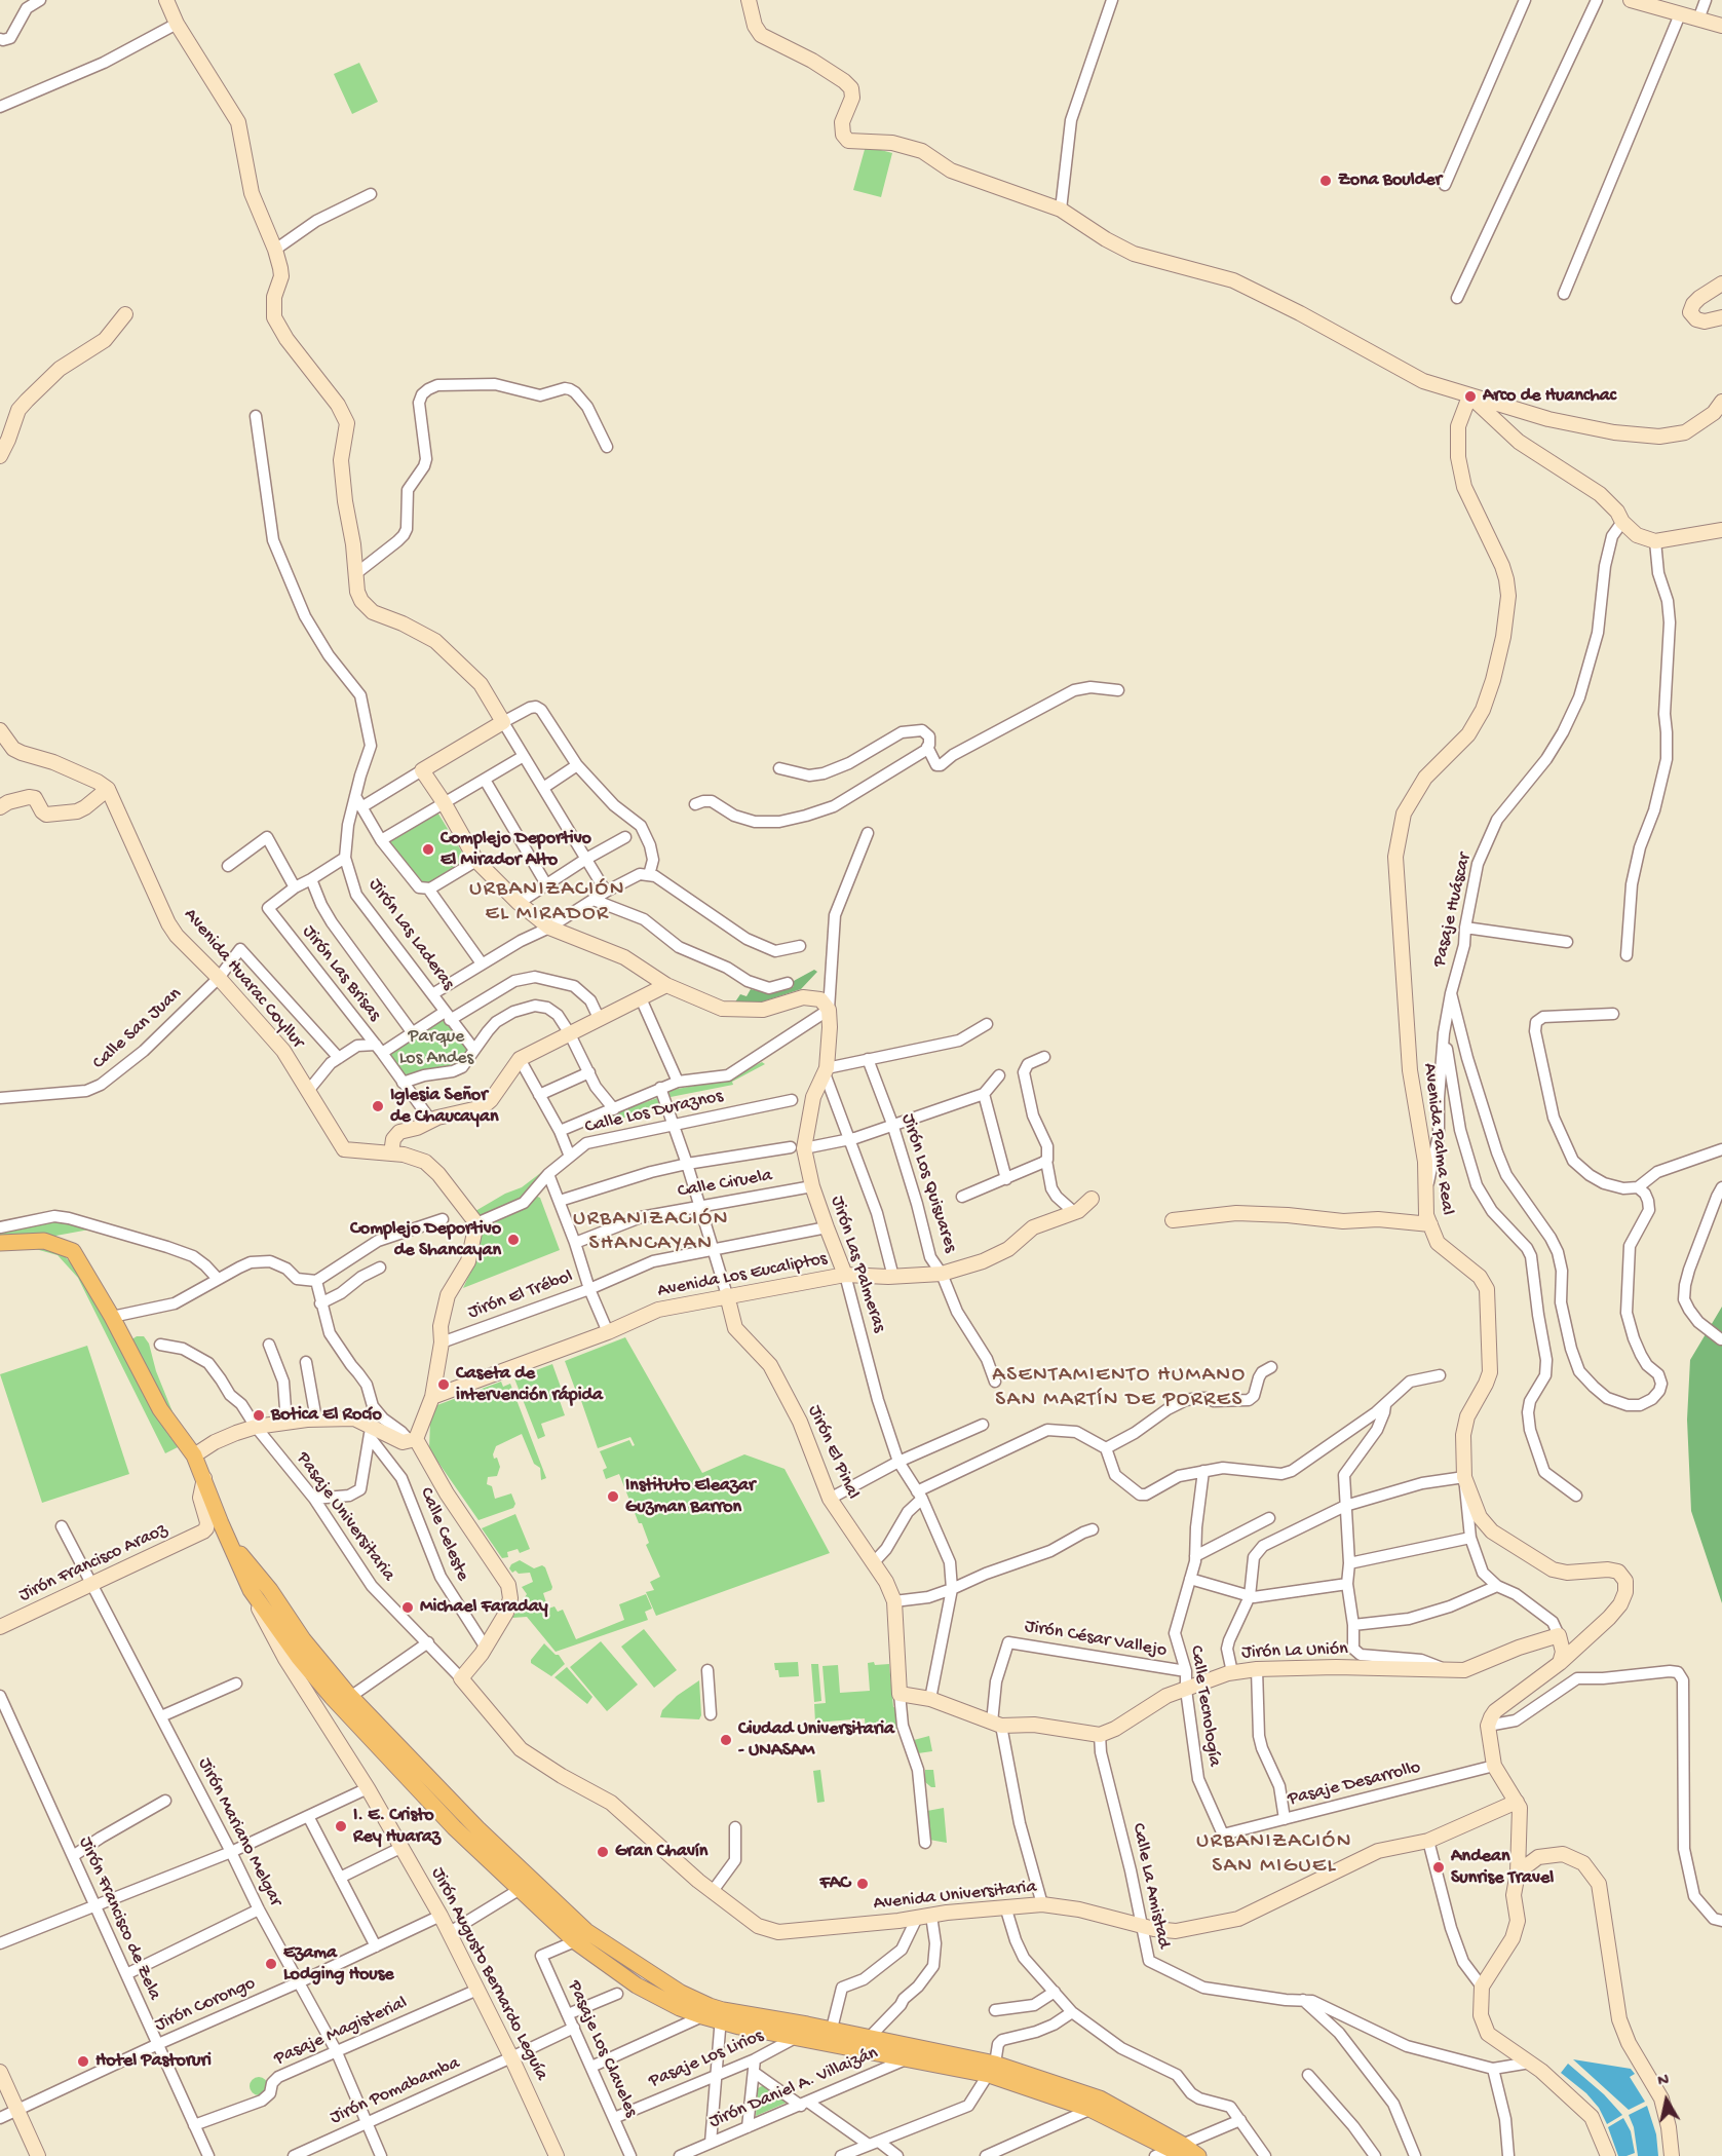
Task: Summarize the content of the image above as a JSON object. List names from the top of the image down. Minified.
{"streets":{"main road":["Avenida Huarac Coyllur","Avenida Palma Real","Jirón Las Palmeras","Avenida Los Eucaliptos","Jirón El Pinal","Jirón Francisco Araoz","Jirón La Unión","Avenida Universitaria","Jirón Augusto Bernardo Leguía"],"street":["Pasaje Huáscar","Jirón Las Laderas","Jirón Las Brisas","Calle San Juan","Calle Los Duraznos","Jirón Los Quisuares","Calle Ciruela","Jirón El Trébol","Pasaje Universitaria","Calle Celeste","Jirón César Vallejo","Calle Tecnología","Pasaje Desarrollo","Jirón Mariano Melgar","Calle La Amistad","Jirón Francisco de Zela","Jirón Corongo","Pasaje Magisterial","Pasaje Los Claveles","Pasaje Los Lirios","Jirón Daniel A. Villaizán","Jirón Pomabamba"]},"crossings":[["Pasaje Huáscar","Avenida Palma Real"],["Avenida Huarac Coyllur","Calle San Juan"],["Avenida Huarac Coyllur","Calle Los Duraznos"],["Calle Los Duraznos","Jirón El Pinal"],["Jirón Los Quisuares","Avenida Los Eucaliptos"],["Calle Ciruela","Jirón Las Palmeras"],["Calle Ciruela","Jirón El Pinal"],["Jirón Las Palmeras","Avenida Los Eucaliptos"],["Jirón Las Palmeras","Jirón El Trébol"],["Avenida Los Eucaliptos","Jirón El Pinal"],["Jirón El Trébol","Jirón El Pinal"],["Pasaje Universitaria","Avenida Universitaria"],["Jirón Francisco Araoz","Jirón Mariano Melgar"],["Jirón César Vallejo","Calle Tecnología"],["Jirón César Vallejo","Avenida Universitaria"],["Jirón La Unión","Calle Tecnología"],["Jirón La Unión","Calle La Amistad"],["Calle Tecnología","Pasaje Desarrollo"],["Jirón Mariano Melgar","Jirón Corongo"],["Jirón Mariano Melgar","Pasaje Magisterial"],["Jirón Mariano Melgar","Jirón Pomabamba"],["Calle La Amistad","Avenida Universitaria"],["Jirón Francisco de Zela","Jirón Corongo"],["Jirón Francisco de Zela","Pasaje Magisterial"],["Jirón Augusto Bernardo Leguía","Jirón Corongo"],["Jirón Augusto Bernardo Leguía","Pasaje Magisterial"],["Jirón Augusto Bernardo Leguía","Jirón Pomabamba"],["Pasaje Los Claveles","Pasaje Los Lirios"],["Pasaje Los Claveles","Jirón Pomabamba"]],"districts":["URBANIZACIÓN EL MIRADOR","URBANIZACIÓN SHANCAYAN","ASENTAMIENTO HUMANO SAN MARTÍN DE PORRES","URBANIZACIÓN SAN MIGUEL"],"parks":["Parque Los Andes"],"places":["Zona Boulder","Arco de Huanchac","Complejo Deportivo El Mirador Alto","Iglesia Señor de Chaucayan","Complejo Deportivo de Shancayan","Caseta de intervención rápida","Botica El Rocío","Instituto Eleazar Guzman Barron","Michael Faraday","Ciudad Universitaria - UNASAM","I. E. Cristo Rey Huaraz","Gran Chavín","Andean Sunrise Travel","FAC","Ezama Lodging House","Hotel Pastoruri"],"north":"top"}
